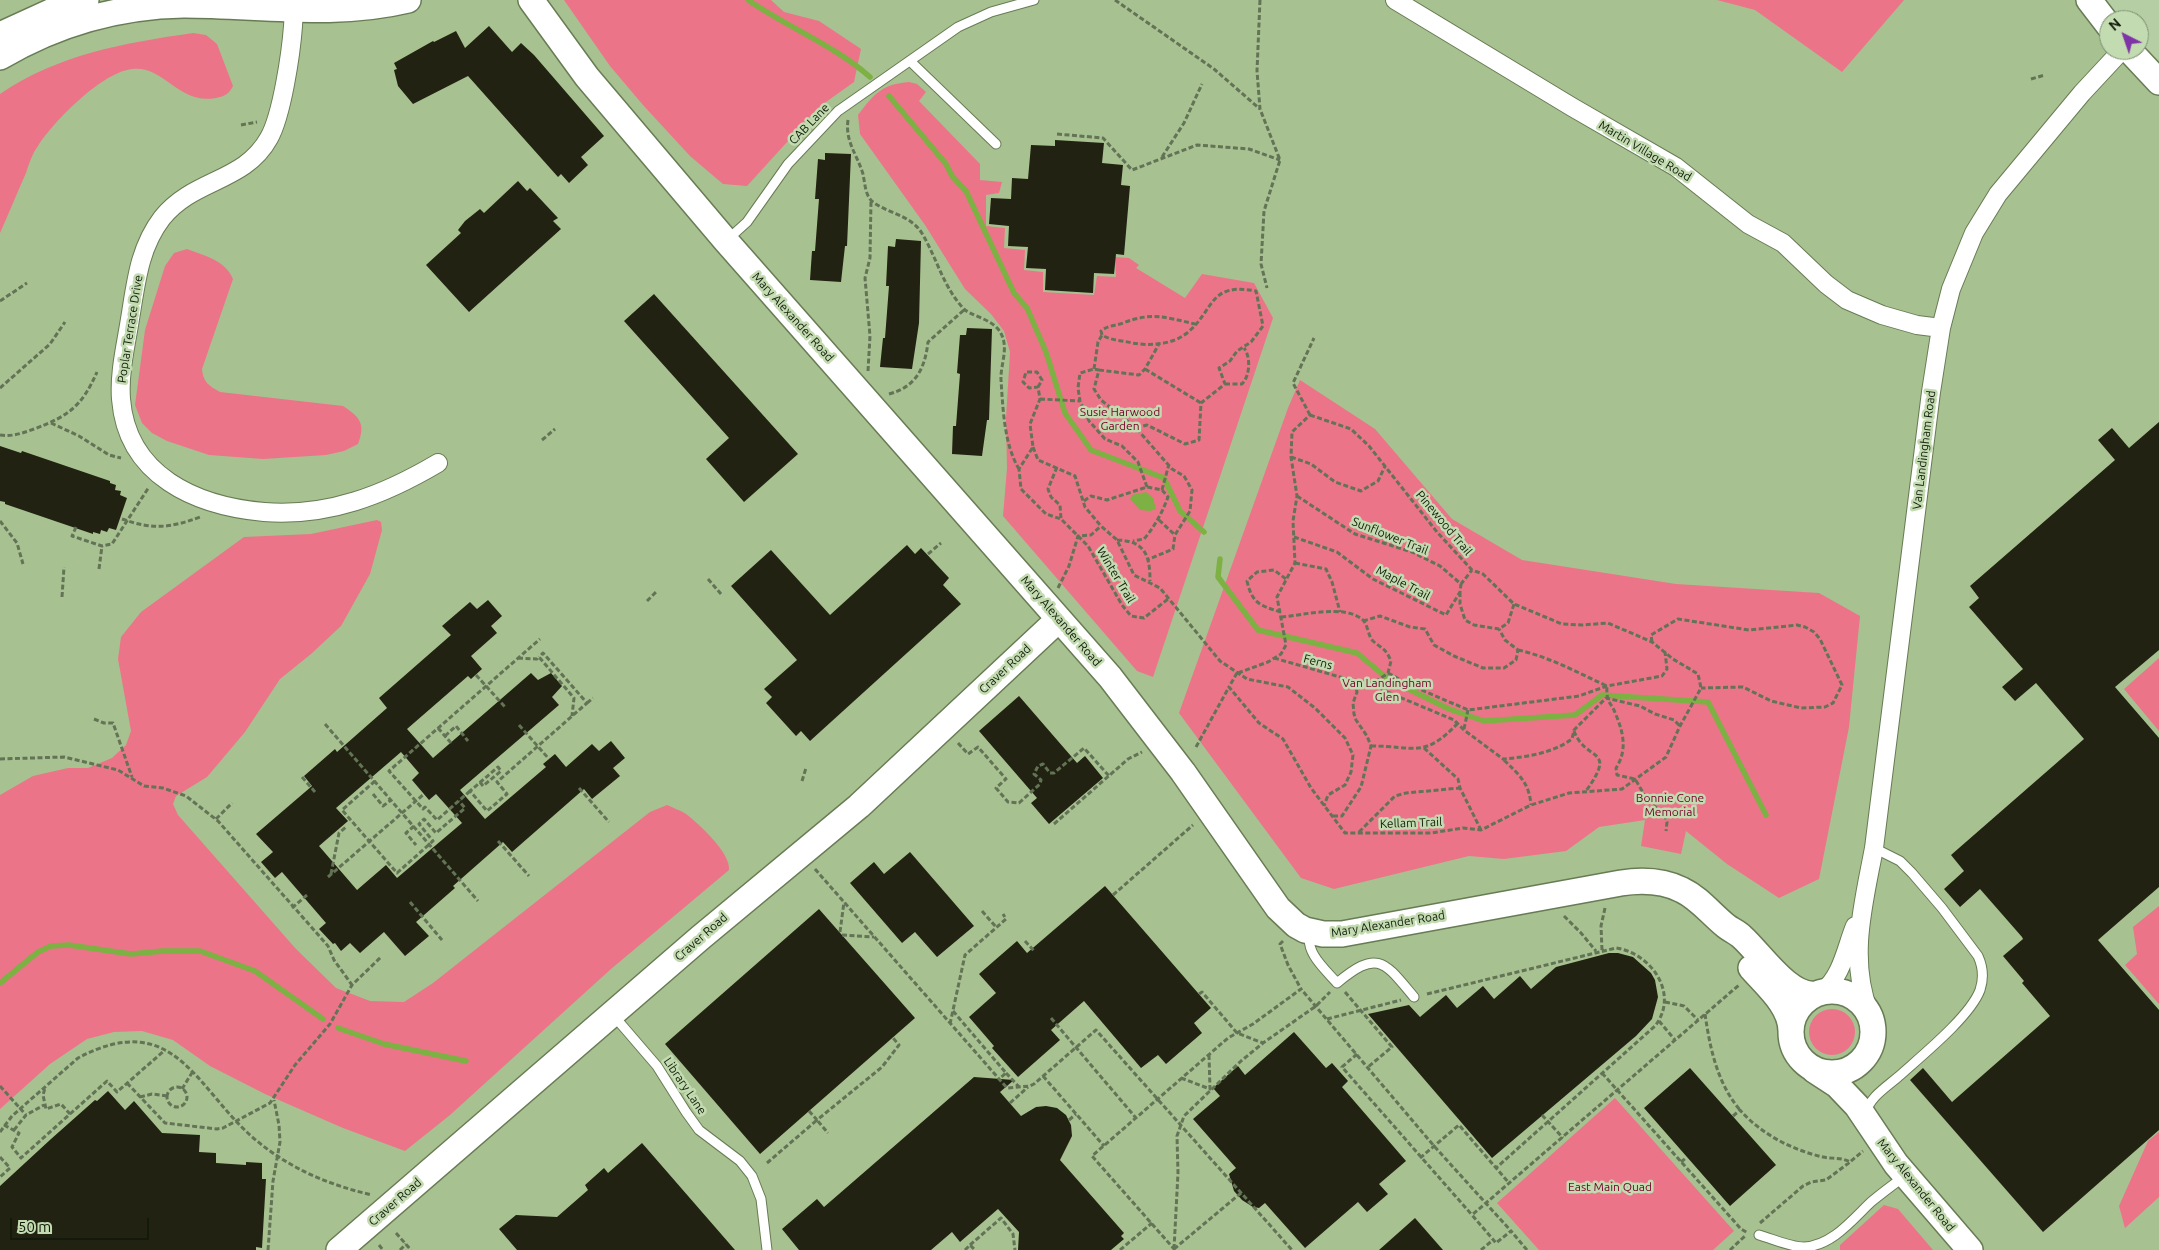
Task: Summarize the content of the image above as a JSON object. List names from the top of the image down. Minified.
{"streets":{"street":["Martin Village Road","Mary Alexander Road","Poplar Terrace Drive","Van Landingham Road","Craver Road"],"lane":["CAB Lane","Library Lane"],"path":["Pinewood Trail","Sunflower Trail","Winter Trail","Maple Trail","Ferns","Kellam Trail"]},"crossings":[["CAB Lane","Mary Alexander Road"],["Martin Village Road","Van Landingham Road"],["Mary Alexander Road","Van Landingham Road"],["Mary Alexander Road","Craver Road"],["Pinewood Trail","Sunflower Trail"],["Pinewood Trail","Maple Trail"],["Pinewood Trail","Kellam Trail"],["Sunflower Trail","Maple Trail"],["Craver Road","Library Lane"]],"parks":["Susie Harwood Garden","Van Landingham Glen","Bonnie Cone Memorial","East Main Quad"],"scale_bar":"50 m","north":"top left"}
